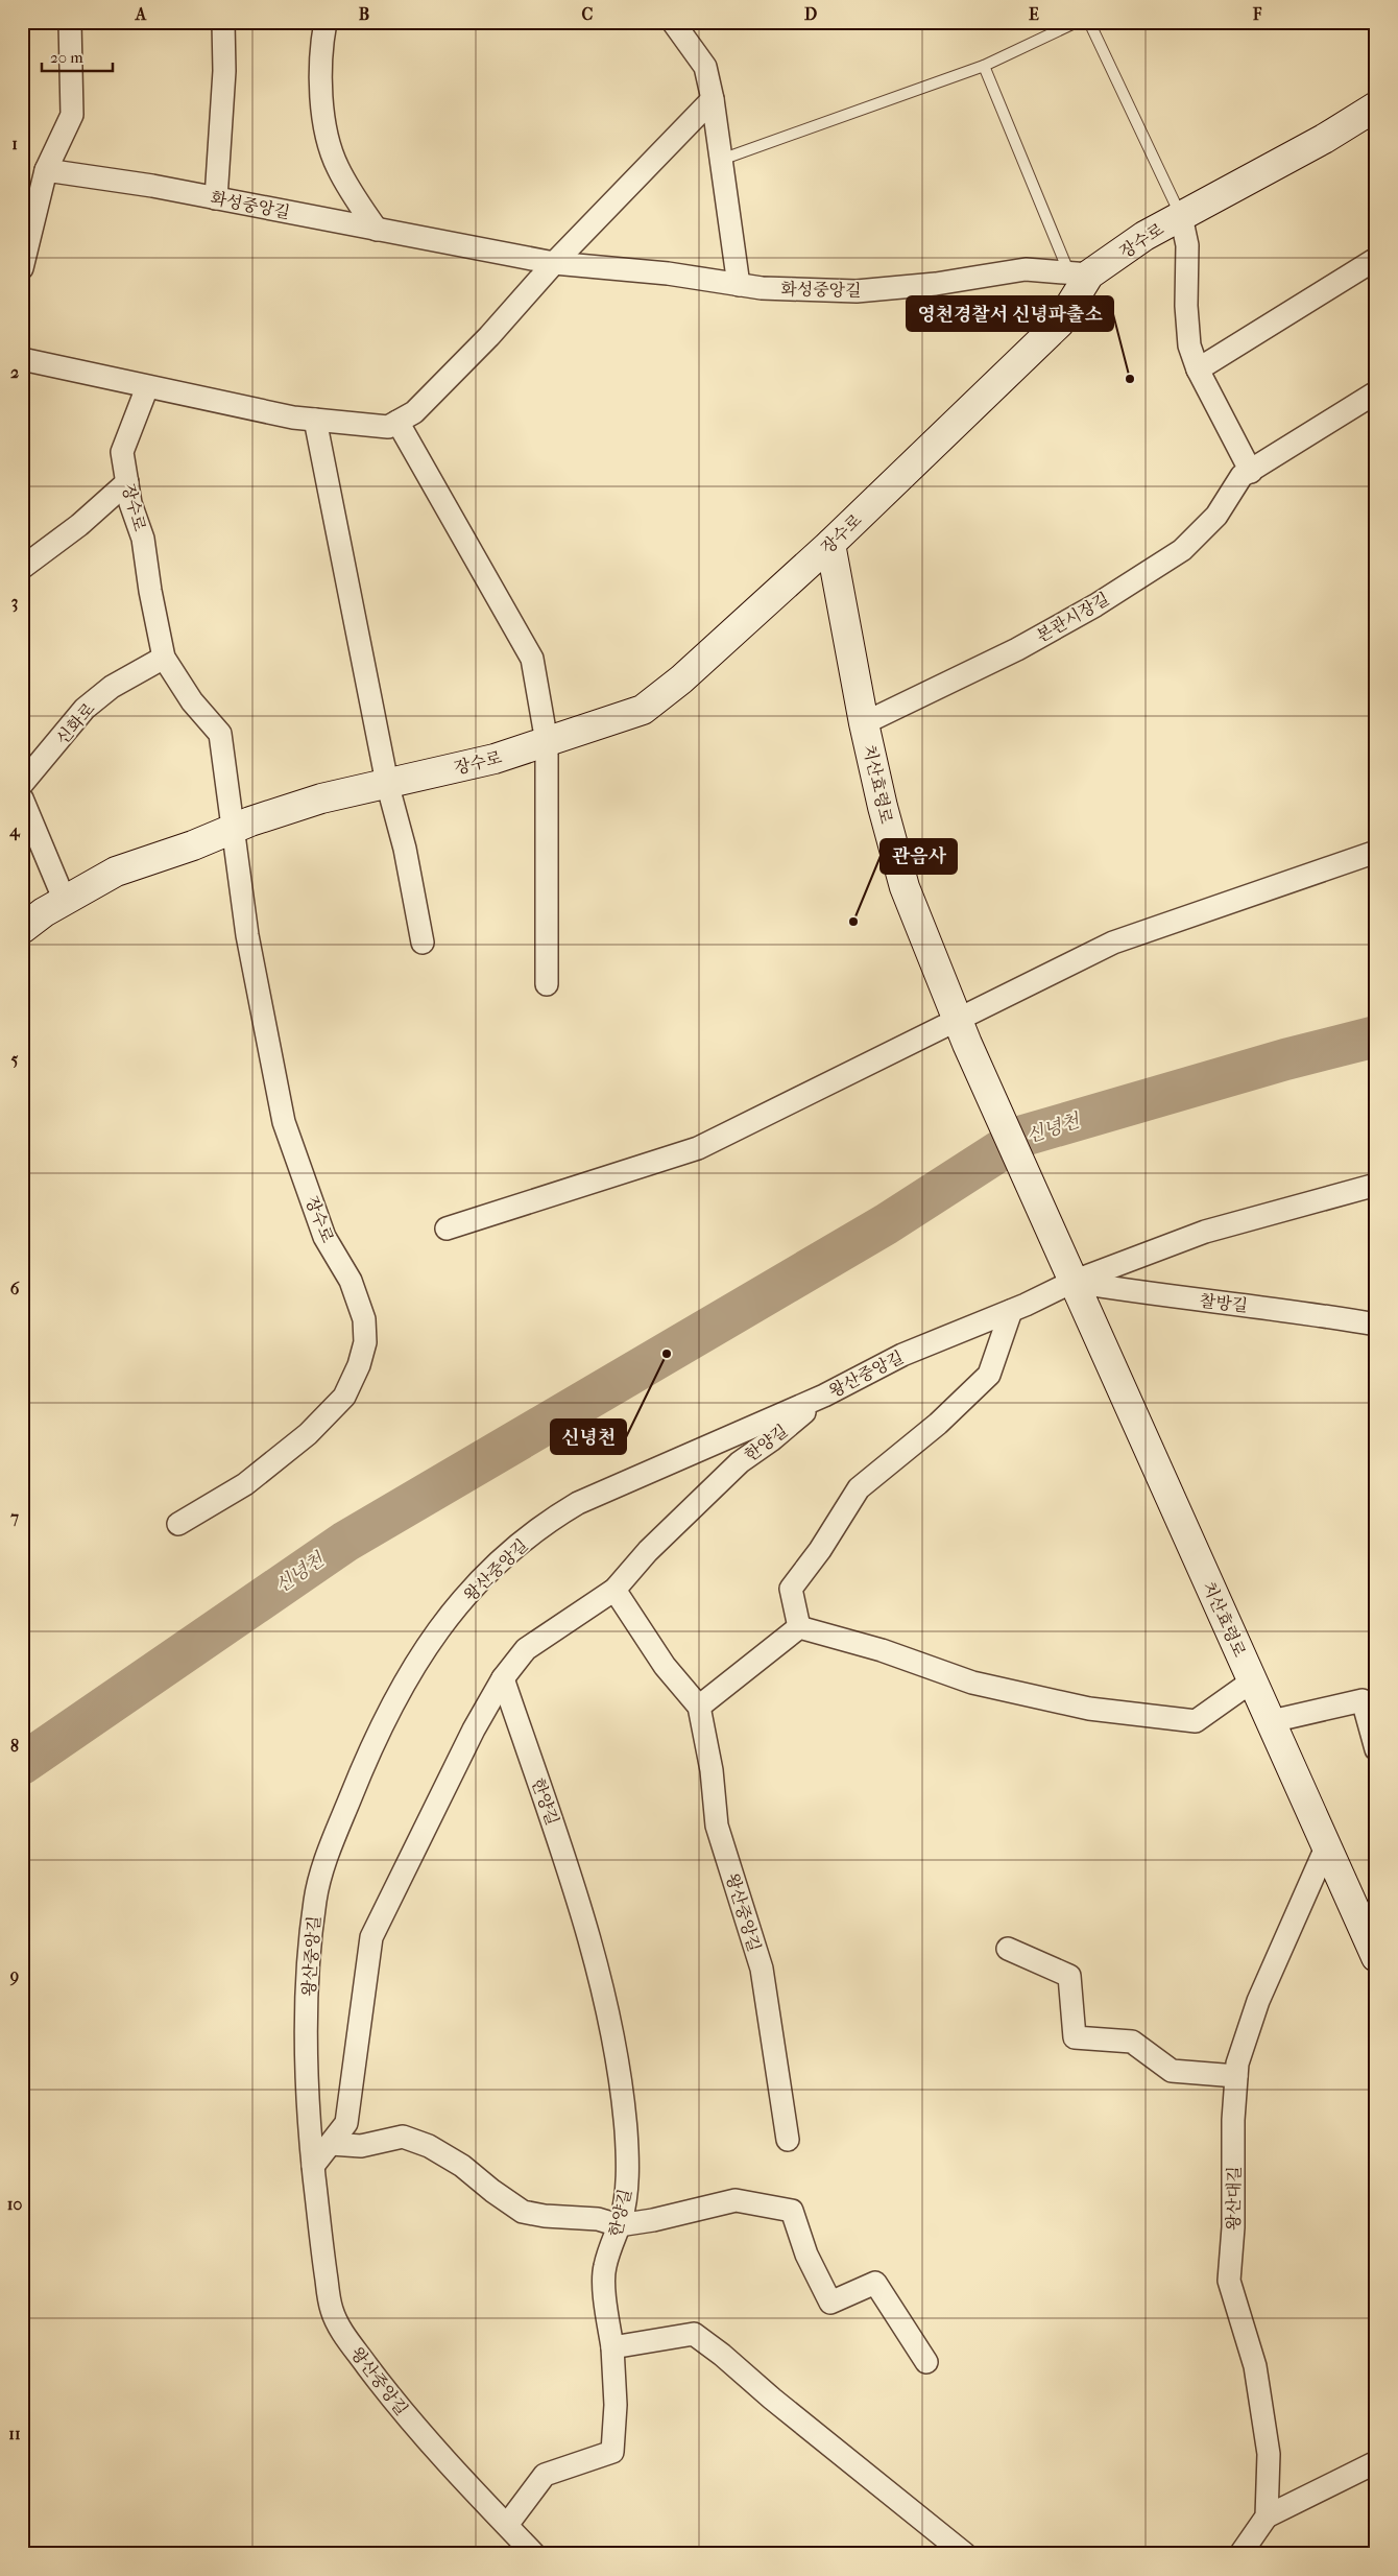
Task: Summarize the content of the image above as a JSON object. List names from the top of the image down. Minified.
{"streets":{"main road":["장수로","치산효령로"],"street":["화성중앙길","본관시장길","신화로","찰방길","왕산중앙길","한양길","왕산대길"]},"crossings":[["화성중앙길","장수로"],["장수로","신화로"],["장수로","치산효령로"],["본관시장길","치산효령로"],["치산효령로","찰방길"],["치산효령로","왕산중앙길"],["치산효령로","왕산대길"],["찰방길","왕산중앙길"],["왕산중앙길","한양길"]],"water":["신녕천"],"places":["영천경찰서 신녕파출소","관음사","신녕천"],"scale_bar":"20 m","grid":{"columns":["A","B","C","D","E","F"],"rows":["1","2","3","4","5","6","7","8","9","10","11"]}}
